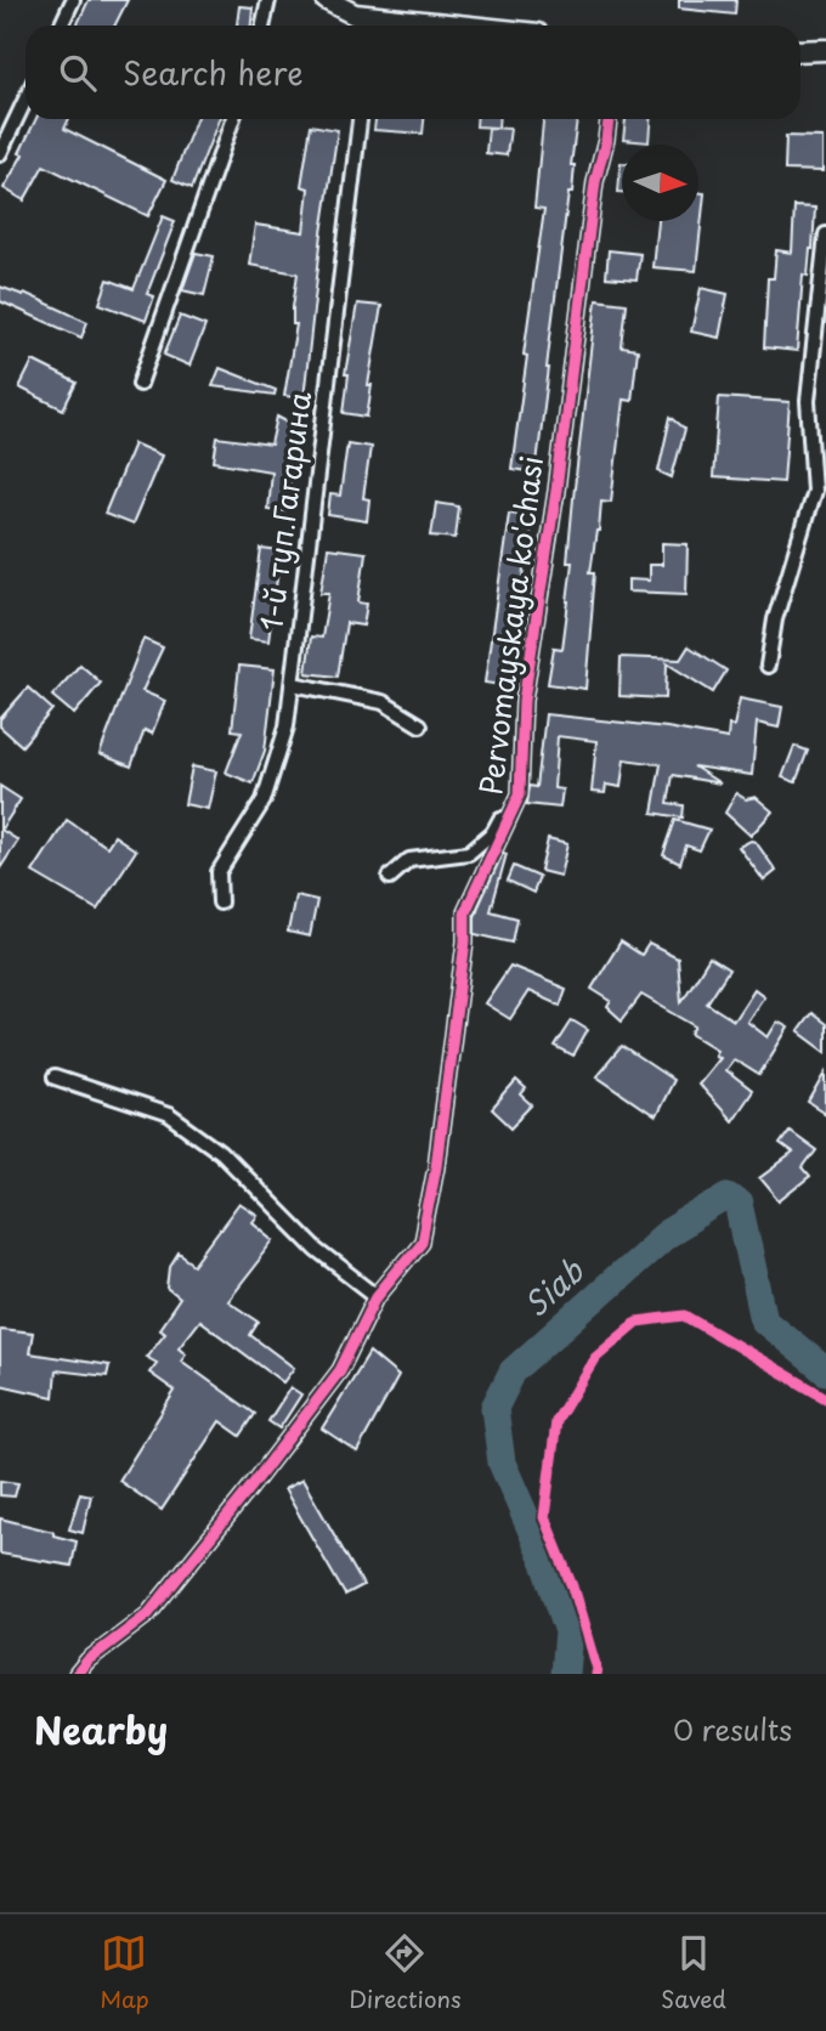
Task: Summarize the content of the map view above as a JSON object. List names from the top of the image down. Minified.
{"streets":{"street":["1-й туп.Гагарина","Pervomayskaya ko'chasi"]},"water":["Siab"],"north":"right","page":{"search":"Search here","heading":["Nearby","0 results"],"nav":["Map","Directions","Saved"]}}
